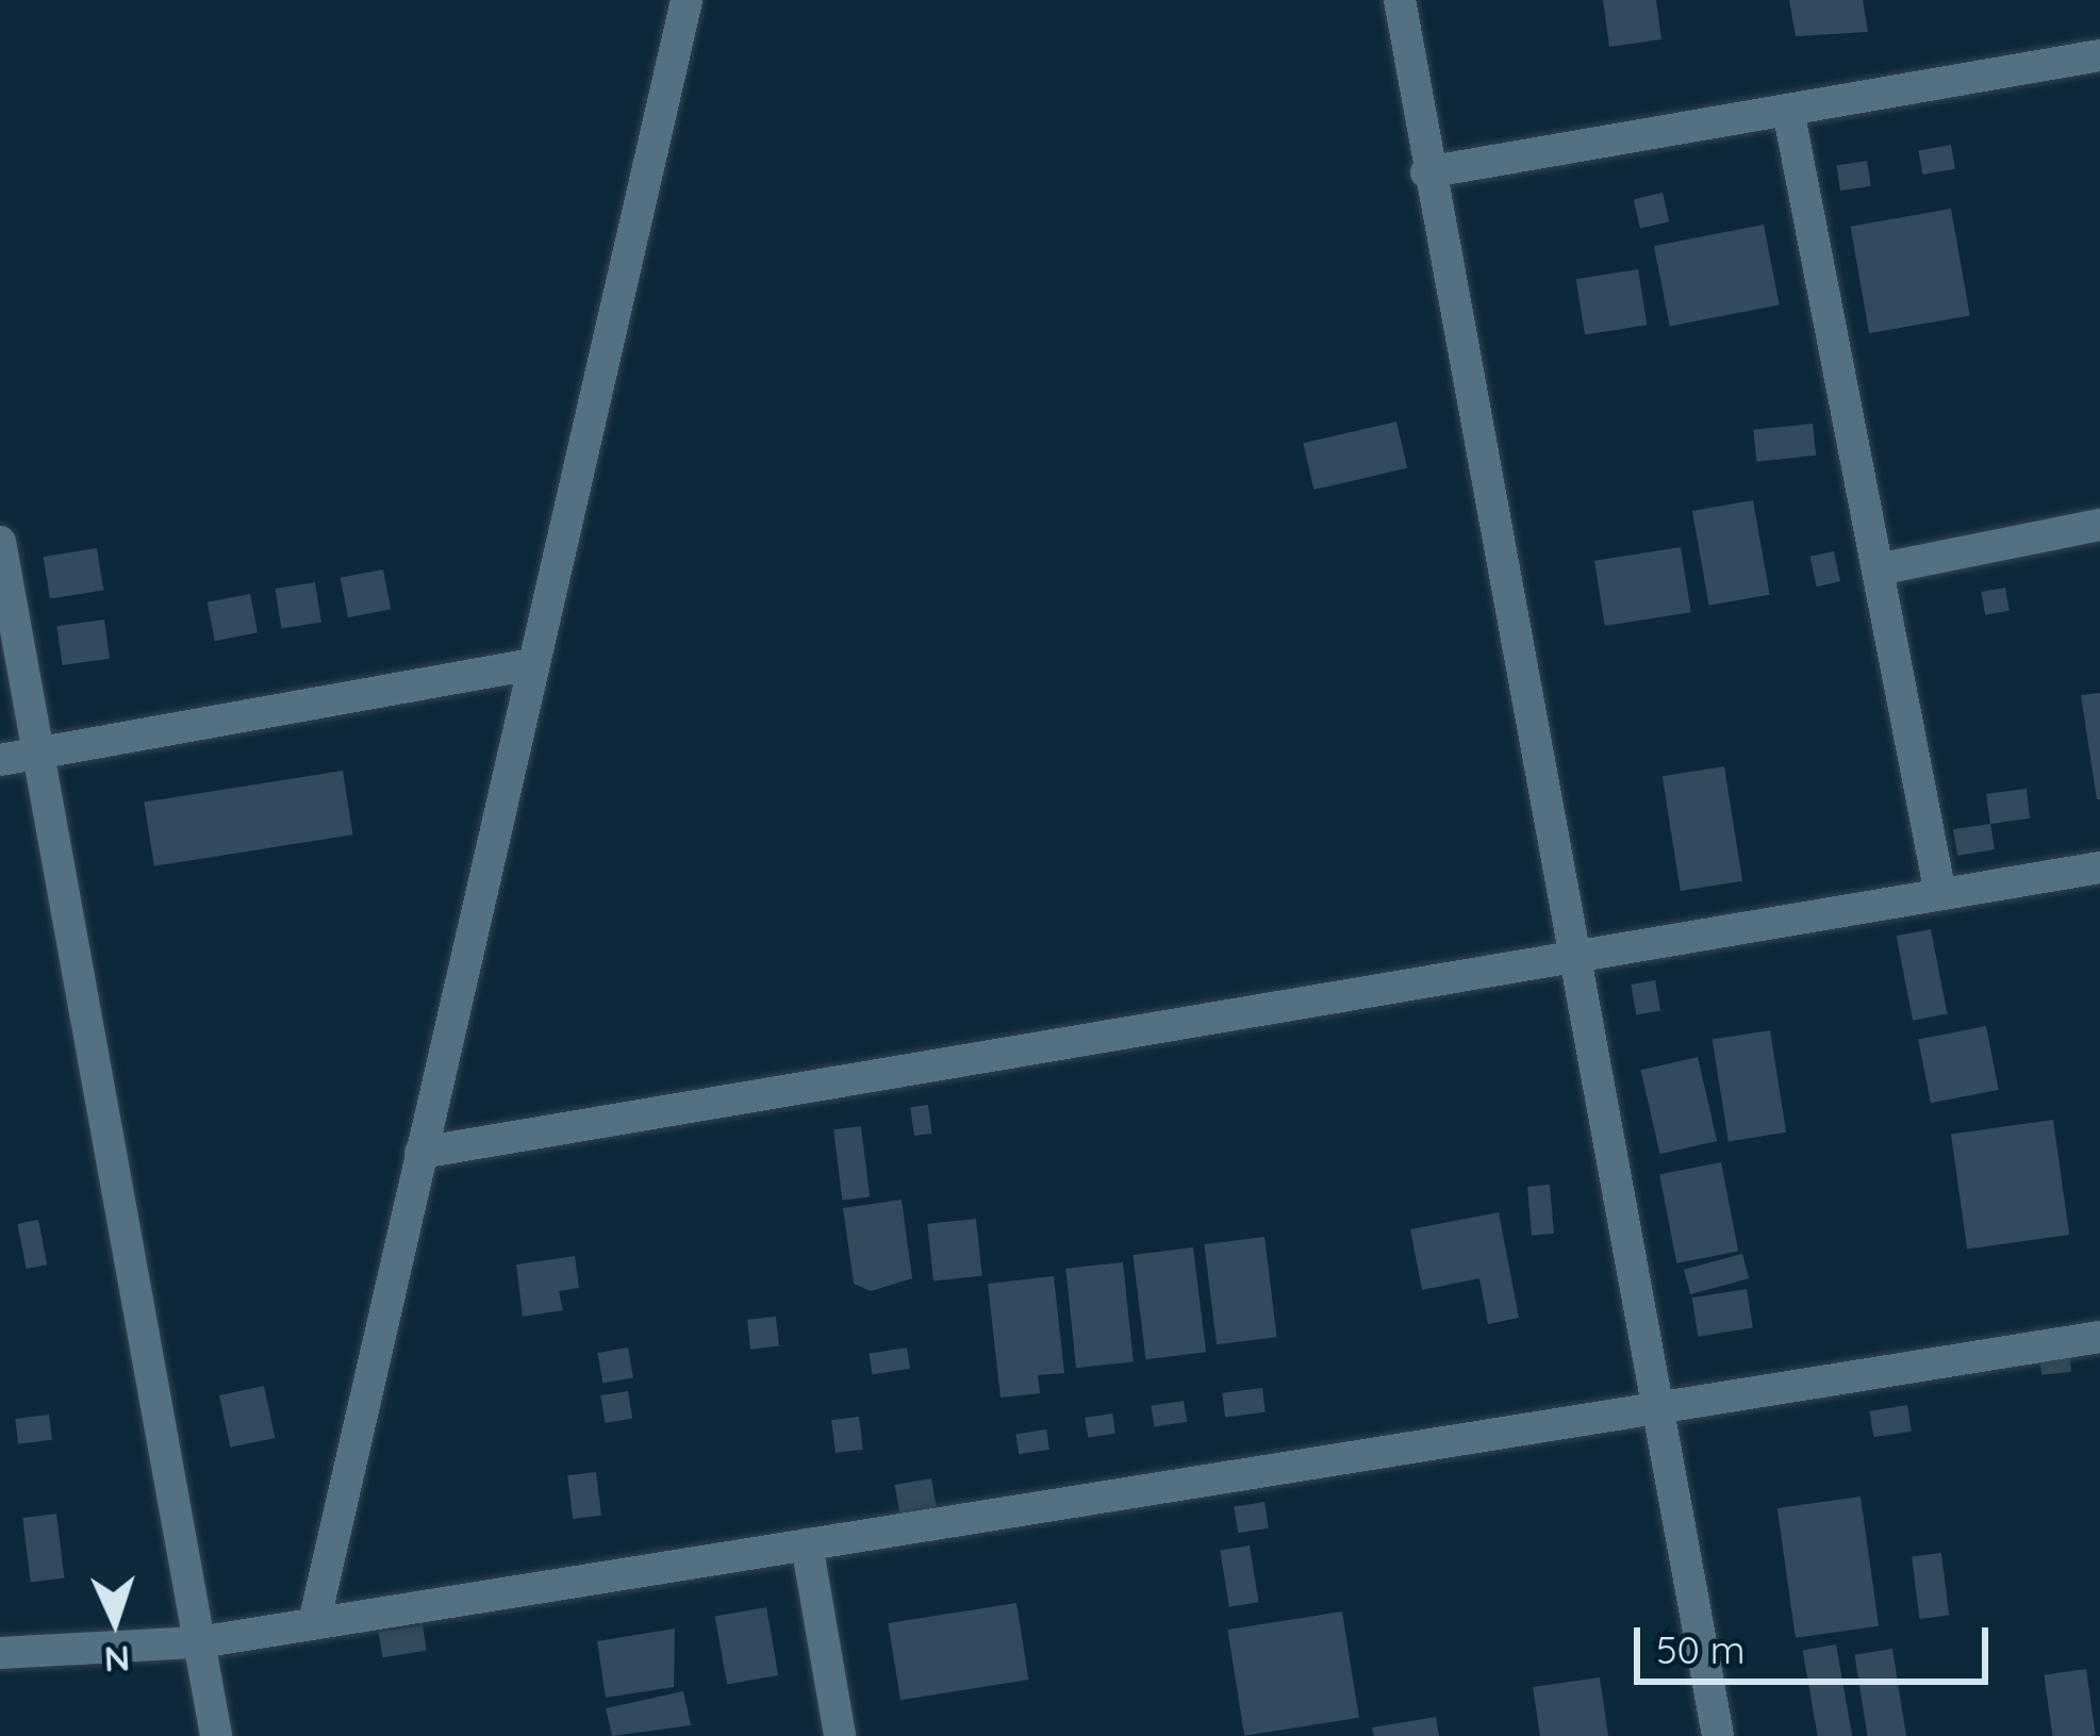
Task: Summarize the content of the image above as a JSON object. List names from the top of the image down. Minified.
{"scale_bar":"50 m","north":"bottom"}
